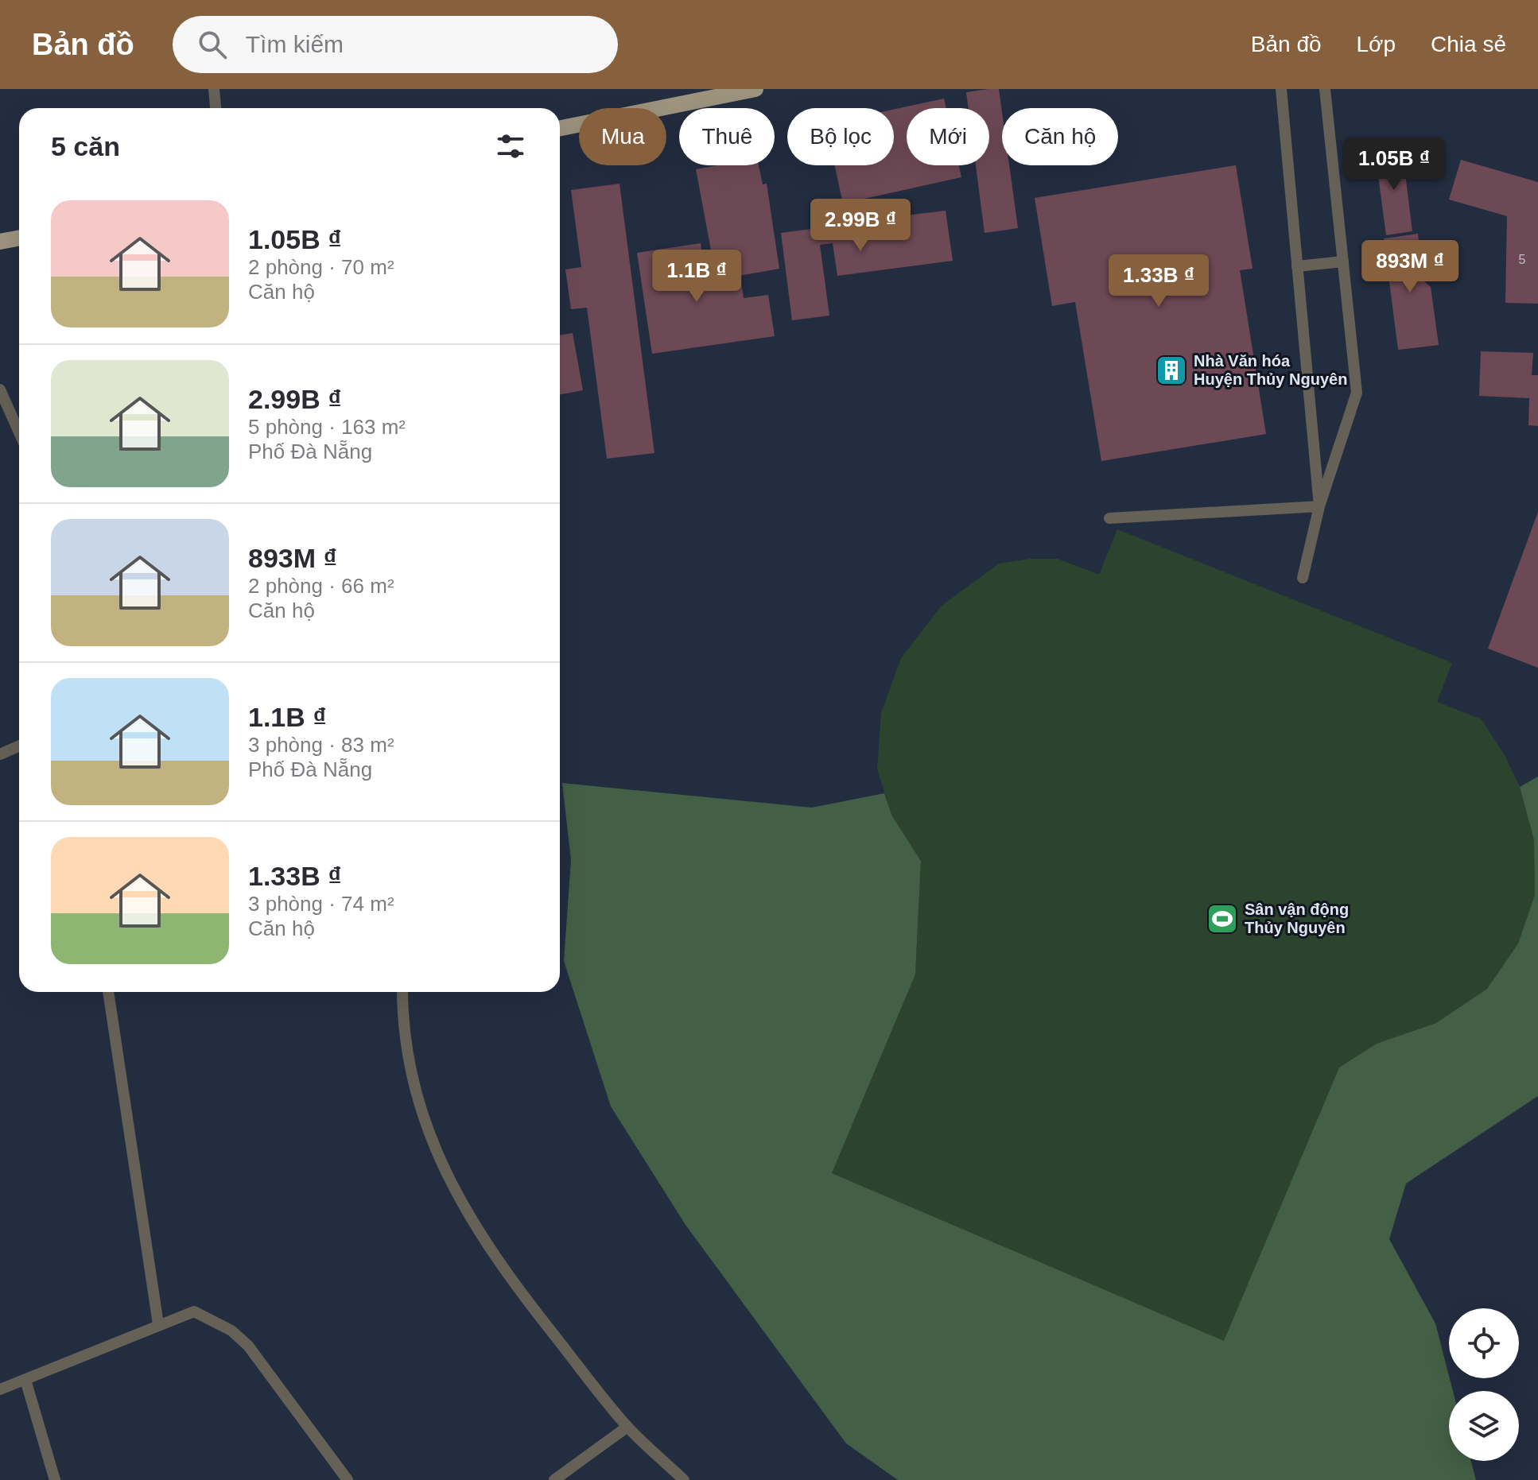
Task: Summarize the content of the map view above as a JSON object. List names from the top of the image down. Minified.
{"places":{"building":["Nhà Văn hóa Huyện Thủy Nguyên"],"sports":["Sân vận động Thủy Nguyên"]},"house_numbers":["5"],"page":{"header":"Bản đồ","search":"Tìm kiếm","nav":["Bản đồ","Lớp","Chia sẻ"],"chip":["Mua","Thuê","Bộ lọc","Mới","Căn hộ"],"heading":"5 căn","price":["1.05B ₫","2.99B ₫","893M ₫","1.1B ₫","1.33B ₫"],"list":[{"name":"1.05B ₫","note":"2 phòng · 70 m² · Căn hộ"},{"name":"2.99B ₫","note":"5 phòng · 163 m² · Phố Đà Nẵng"},{"name":"893M ₫","note":"2 phòng · 66 m² · Căn hộ"},{"name":"1.1B ₫","note":"3 phòng · 83 m² · Phố Đà Nẵng"},{"name":"1.33B ₫","note":"3 phòng · 74 m² · Căn hộ"}]}}
